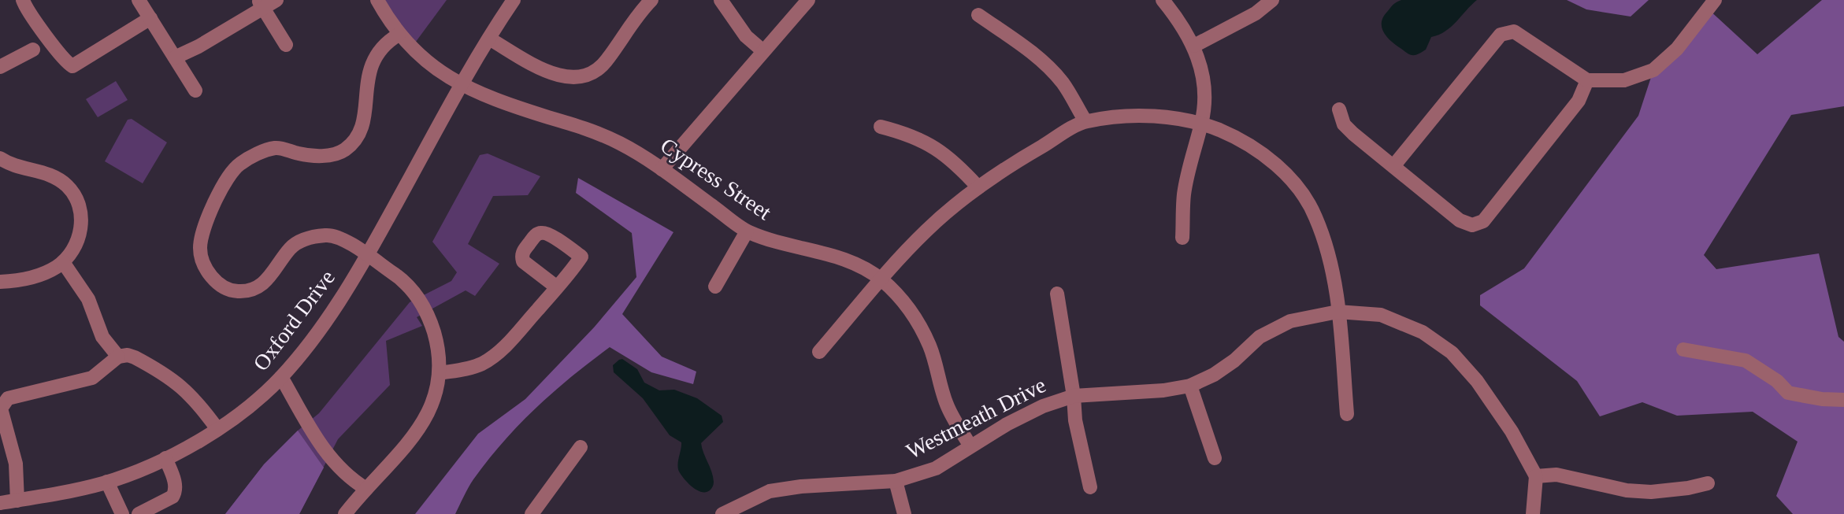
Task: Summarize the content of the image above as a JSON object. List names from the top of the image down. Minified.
{"streets":{"street":["Cypress Street","Oxford Drive","Westmeath Drive"]},"crossings":[["Cypress Street","Oxford Drive"],["Cypress Street","Westmeath Drive"]]}
